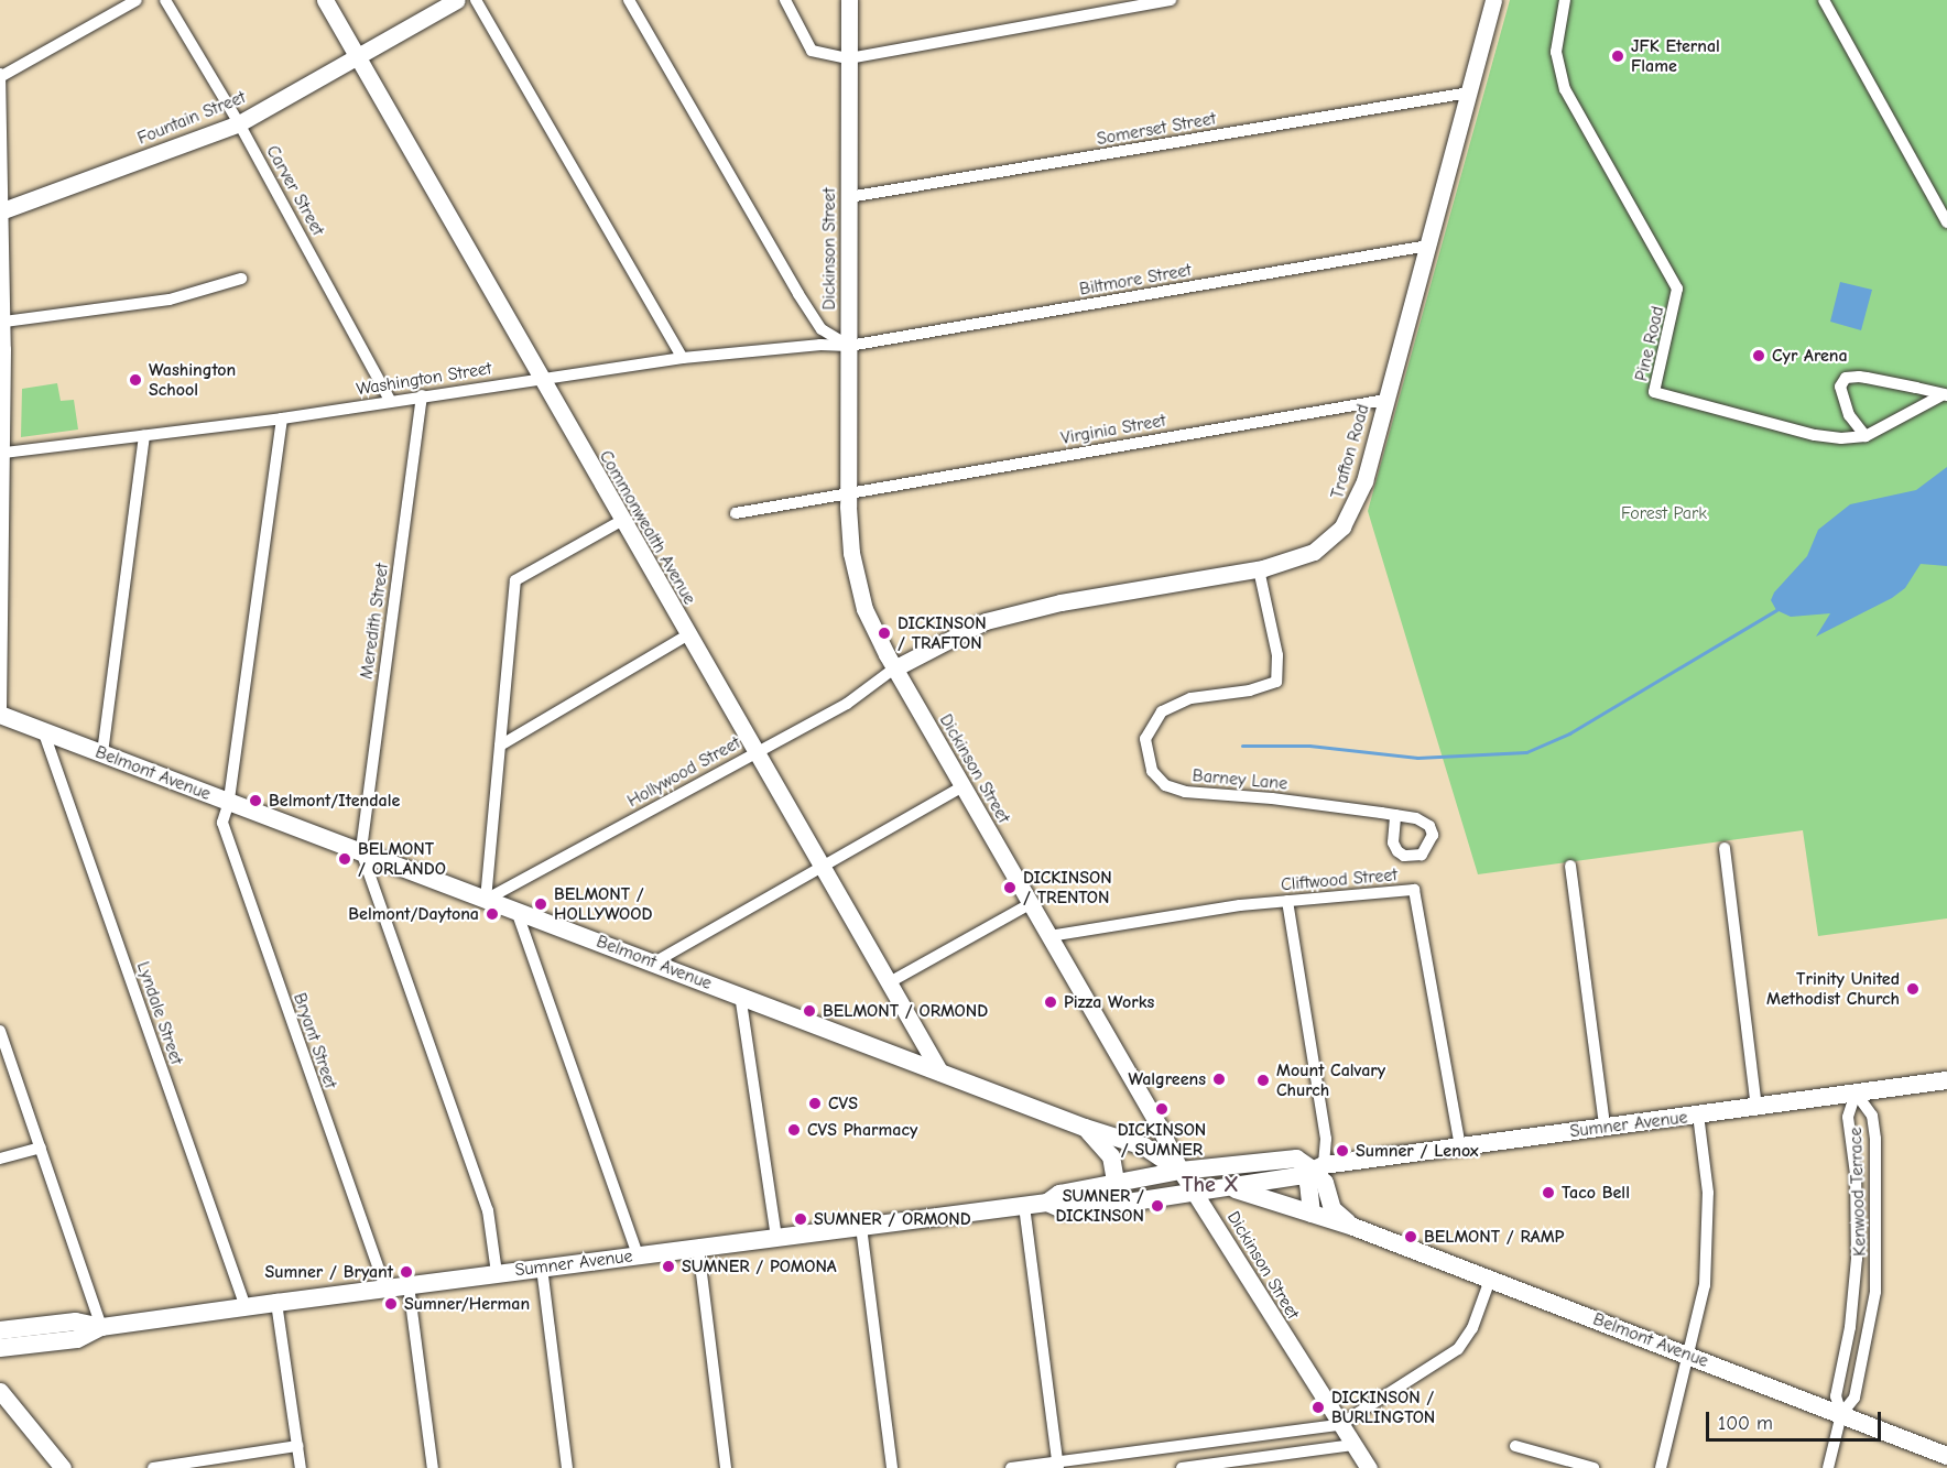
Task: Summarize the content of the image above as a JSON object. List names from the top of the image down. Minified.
{"streets":{"main road":["Belmont Avenue","Sumner Avenue"],"street":["Fountain Street","Somerset Street","Carver Street","Dickinson Street","Biltmore Street","Pine Road","Washington Street","Virginia Street","Trafton Road","Commonwealth Avenue","Meredith Street","Hollywood Street","Barney Lane","Cliftwood Street","Lyndale Street","Bryant Street","Kenwood Terrace"]},"crossings":[["Fountain Street","Carver Street"],["Fountain Street","Commonwealth Avenue"],["Somerset Street","Dickinson Street"],["Somerset Street","Trafton Road"],["Carver Street","Washington Street"],["Dickinson Street","Biltmore Street"],["Dickinson Street","Washington Street"],["Dickinson Street","Virginia Street"],["Dickinson Street","Trafton Road"],["Dickinson Street","Hollywood Street"],["Dickinson Street","Belmont Avenue"],["Dickinson Street","Cliftwood Street"],["Dickinson Street","Sumner Avenue"],["Biltmore Street","Washington Street"],["Biltmore Street","Trafton Road"],["Washington Street","Commonwealth Avenue"],["Washington Street","Meredith Street"],["Washington Street","Bryant Street"],["Virginia Street","Trafton Road"],["Trafton Road","Hollywood Street"],["Trafton Road","Barney Lane"],["Commonwealth Avenue","Hollywood Street"],["Commonwealth Avenue","Belmont Avenue"],["Meredith Street","Belmont Avenue"],["Hollywood Street","Belmont Avenue"],["Belmont Avenue","Lyndale Street"],["Belmont Avenue","Bryant Street"],["Belmont Avenue","Sumner Avenue"],["Belmont Avenue","Kenwood Terrace"],["Cliftwood Street","Sumner Avenue"],["Lyndale Street","Sumner Avenue"],["Bryant Street","Sumner Avenue"],["Sumner Avenue","Kenwood Terrace"]],"districts":["The X"],"parks":["Forest Park"],"places":["JFK Eternal Flame","Cyr Arena","Washington School","DICKINSON / TRAFTON","Belmont/Itendale","BELMONT / ORLANDO","DICKINSON / TRENTON","BELMONT / HOLLYWOOD","Belmont/Daytona","Trinity United Methodist Church","Pizza Works","BELMONT / ORMOND","Walgreens","Mount Calvary Church","CVS","DICKINSON / SUMNER","CVS Pharmacy","Sumner / Lenox","Taco Bell","SUMNER / DICKINSON","SUMNER / ORMOND","BELMONT / RAMP","SUMNER / POMONA","Sumner / Bryant","Sumner/Herman","DICKINSON / BURLINGTON"],"scale_bar":"100 m"}
